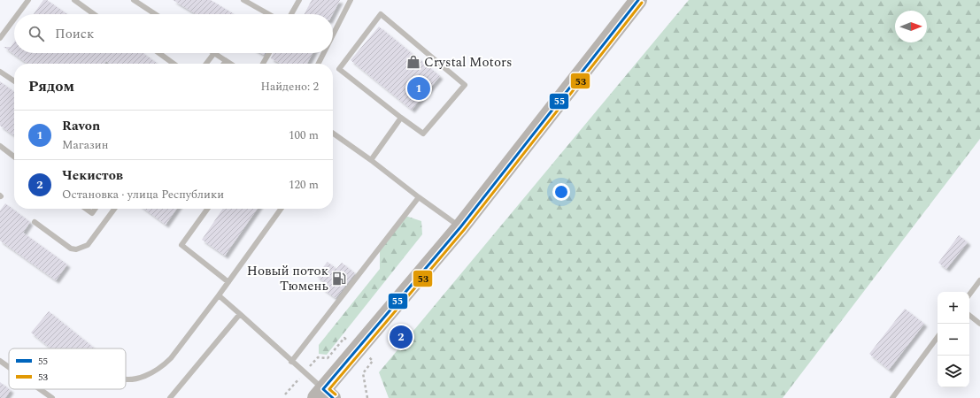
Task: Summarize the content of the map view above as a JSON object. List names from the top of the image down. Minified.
{"places":{"shop":["Crystal Motors"],"fuel station":["Новый поток Тюмень"]},"lines":["transit line 55","transit line 53"],"legend":["55","53"],"north":"right","page":{"search":"Поиск","heading":["Рядом","Найдено: 2"],"pins":["1","2"],"list":[{"mark":"1","name":"Ravon","note":"Магазин","value":"100 m"},{"mark":"2","name":"Чекистов","note":"Остановка · улица Республики","value":"120 m"}],"map_buttons":["+","−"]}}
